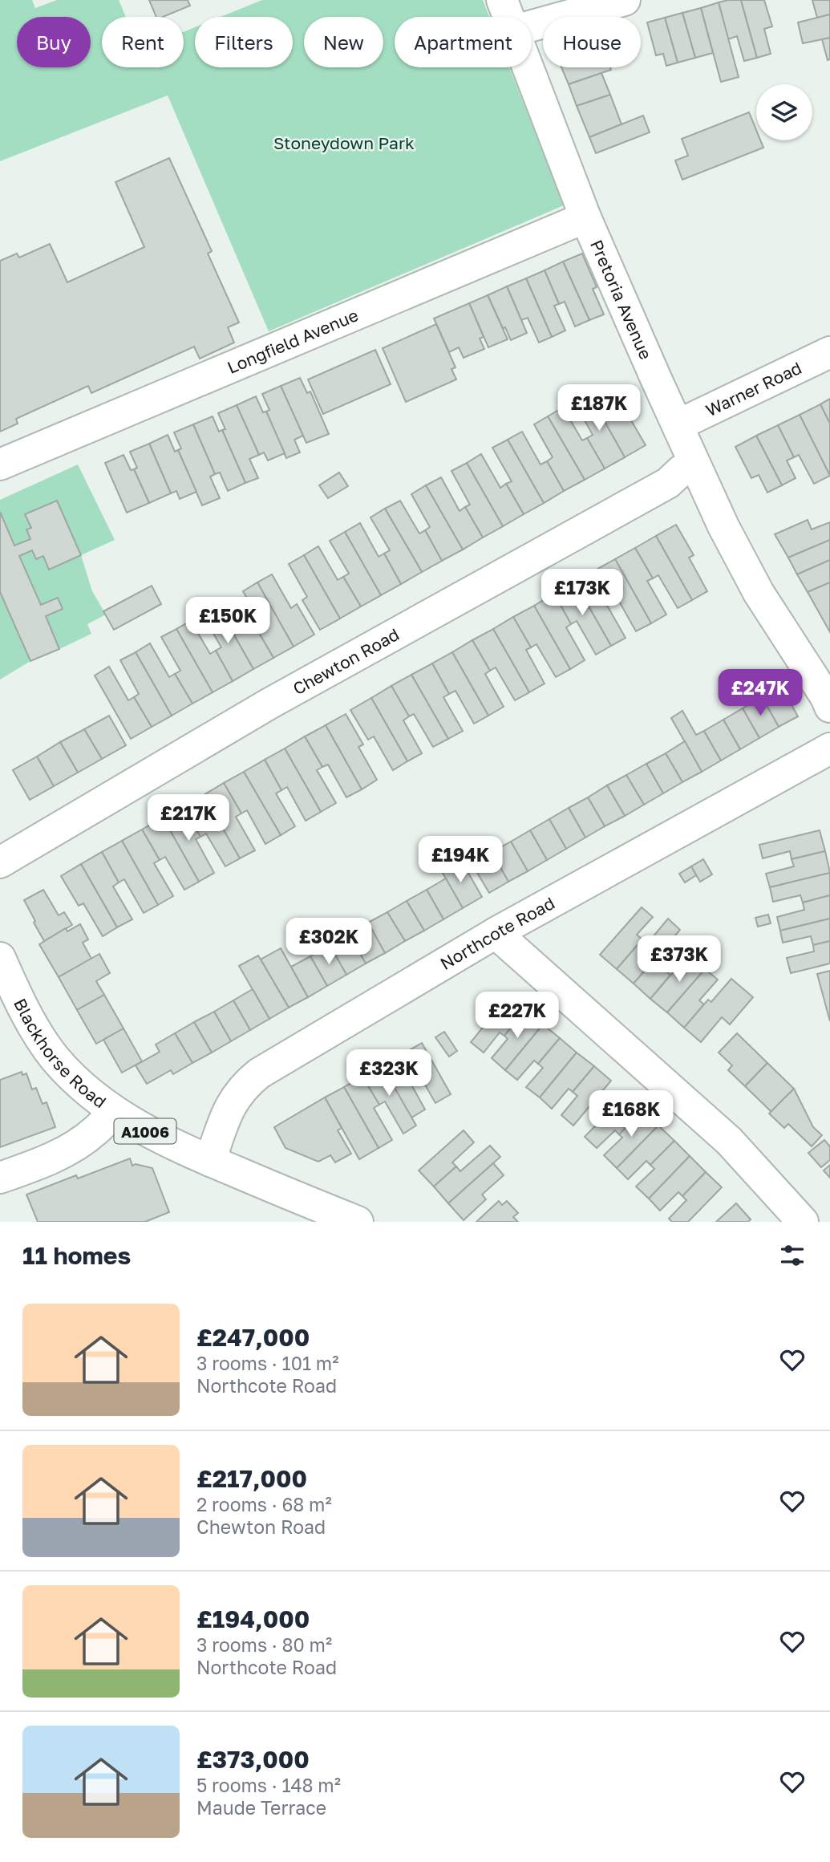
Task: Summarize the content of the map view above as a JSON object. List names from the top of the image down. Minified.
{"streets":{"street":["Pretoria Avenue","Longfield Avenue","Warner Road","Chewton Road","Northcote Road","Blackhorse Road","A1006"]},"crossings":[["Pretoria Avenue","Longfield Avenue"],["Pretoria Avenue","Warner Road"],["Pretoria Avenue","Chewton Road"],["Northcote Road","Blackhorse Road"]],"parks":["Stoneydown Park"],"page":{"chip":["Buy","Rent","Filters","New","Apartment","House"],"price":["£187K","£173K","£150K","£247K","£217K","£194K","£302K","£373K","£227K","£323K","£168K"],"heading":"11 homes","list":[{"name":"£247,000","note":"3 rooms · 101 m² · Northcote Road"},{"name":"£217,000","note":"2 rooms · 68 m² · Chewton Road"},{"name":"£194,000","note":"3 rooms · 80 m² · Northcote Road"},{"name":"£373,000","note":"5 rooms · 148 m² · Maude Terrace"}]}}
